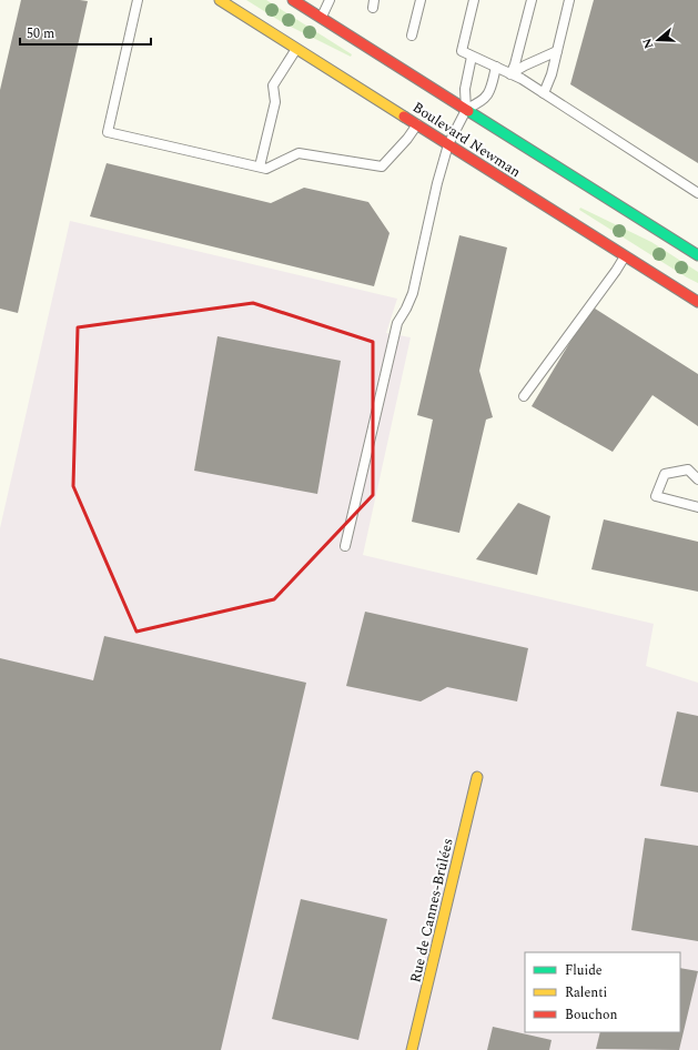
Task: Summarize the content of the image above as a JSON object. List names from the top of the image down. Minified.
{"streets":{"main road":["Boulevard Newman","Rue de Cannes-Brûlées"]},"legend":["Fluide","Ralenti","Bouchon"],"scale_bar":"50 m","north":"left"}
